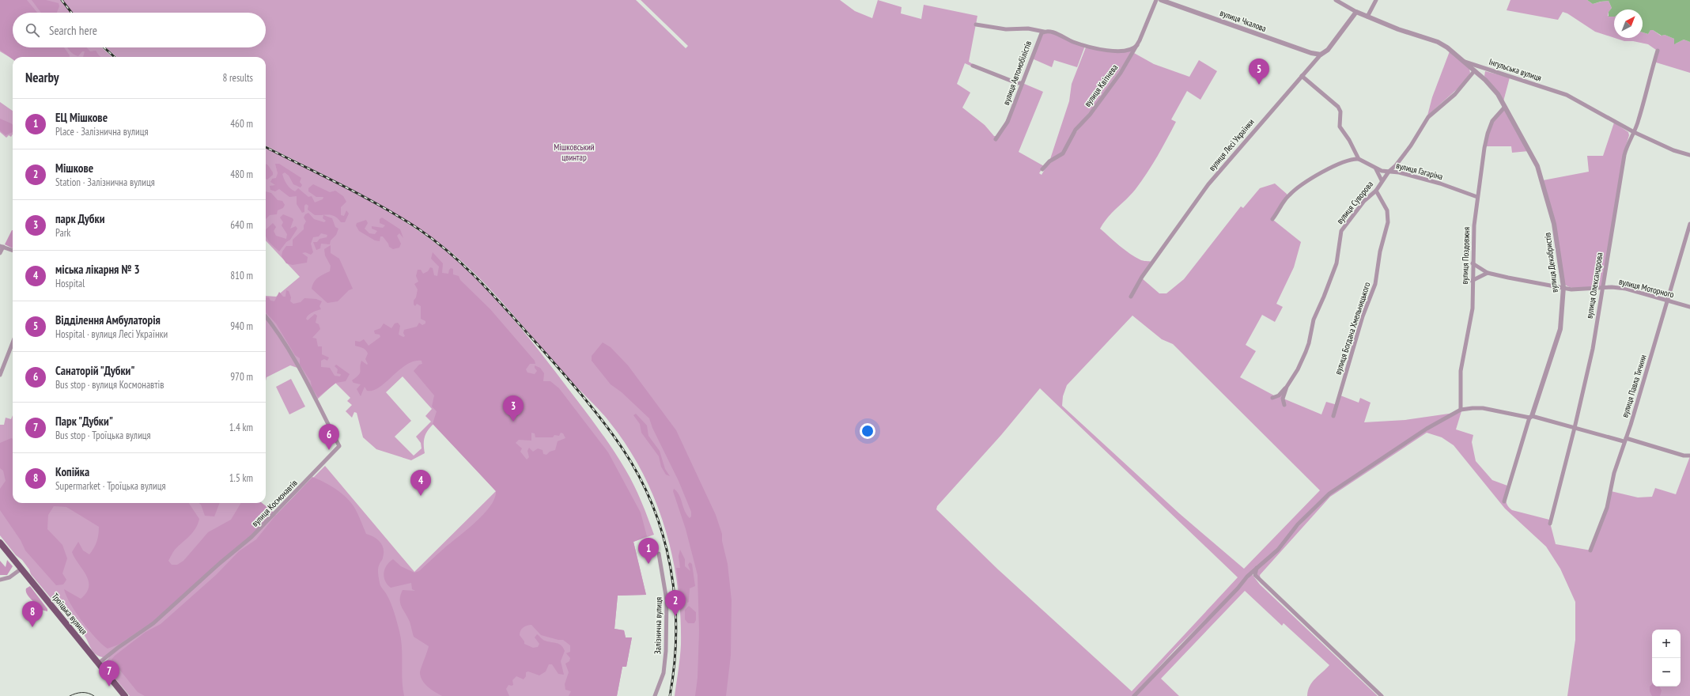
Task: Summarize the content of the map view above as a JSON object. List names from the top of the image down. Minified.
{"streets":{"main road":["Троїцька вулиця"],"street":["вулиця Чкалова","Інгульська вулиця","вулиця Автомобілістів","вулиця Квітнева","вулиця Лесі Українки","вулиця Гагаріна","вулиця Суворова","вулиця Поздовжня","вулиця Декабристів","вулиця Олександрова","вулиця Моторного","вулиця Богдана Хмельницького","вулиця Павла Тичини","вулиця Космонавтів","Залізнична вулиця"]},"crossings":[["вулиця Чкалова","вулиця Лесі Українки"],["Інгульська вулиця","вулиця Лесі Українки"],["Інгульська вулиця","вулиця Декабристів"],["Інгульська вулиця","вулиця Олександрова"],["вулиця Гагаріна","вулиця Суворова"],["вулиця Гагаріна","вулиця Поздовжня"],["вулиця Суворова","вулиця Декабристів"],["вулиця Суворова","вулиця Богдана Хмельницького"],["вулиця Поздовжня","вулиця Декабристів"],["вулиця Поздовжня","вулиця Моторного"],["вулиця Декабристів","вулиця Моторного"],["вулиця Олександрова","вулиця Моторного"],["вулиця Моторного","вулиця Павла Тичини"],["вулиця Космонавтів","Троїцька вулиця"]],"parks":["Мішковський цвинтар"],"north":"top right","page":{"search":"Search here","heading":["Nearby","8 results"],"pins":["5","3","6","4","1","2","8","7"],"list":[{"mark":"1","name":"ЕЦ Мішкове","note":"Place · Залізнична вулиця","value":"460 m"},{"mark":"2","name":"Мішкове","note":"Station · Залізнична вулиця","value":"480 m"},{"mark":"3","name":"парк Дубки","note":"Park","value":"640 m"},{"mark":"4","name":"міська лікарня № 3","note":"Hospital","value":"810 m"},{"mark":"5","name":"Відділення Амбулаторія","note":"Hospital · вулиця Лесі Українки","value":"940 m"},{"mark":"6","name":"Санаторій \"Дубки\"","note":"Bus stop · вулиця Космонавтів","value":"970 m"},{"mark":"7","name":"Парк \"Дубки\"","note":"Bus stop · Троїцька вулиця","value":"1.4 km"},{"mark":"8","name":"Копійка","note":"Supermarket · Троїцька вулиця","value":"1.5 km"}],"map_buttons":["+","−"]}}
